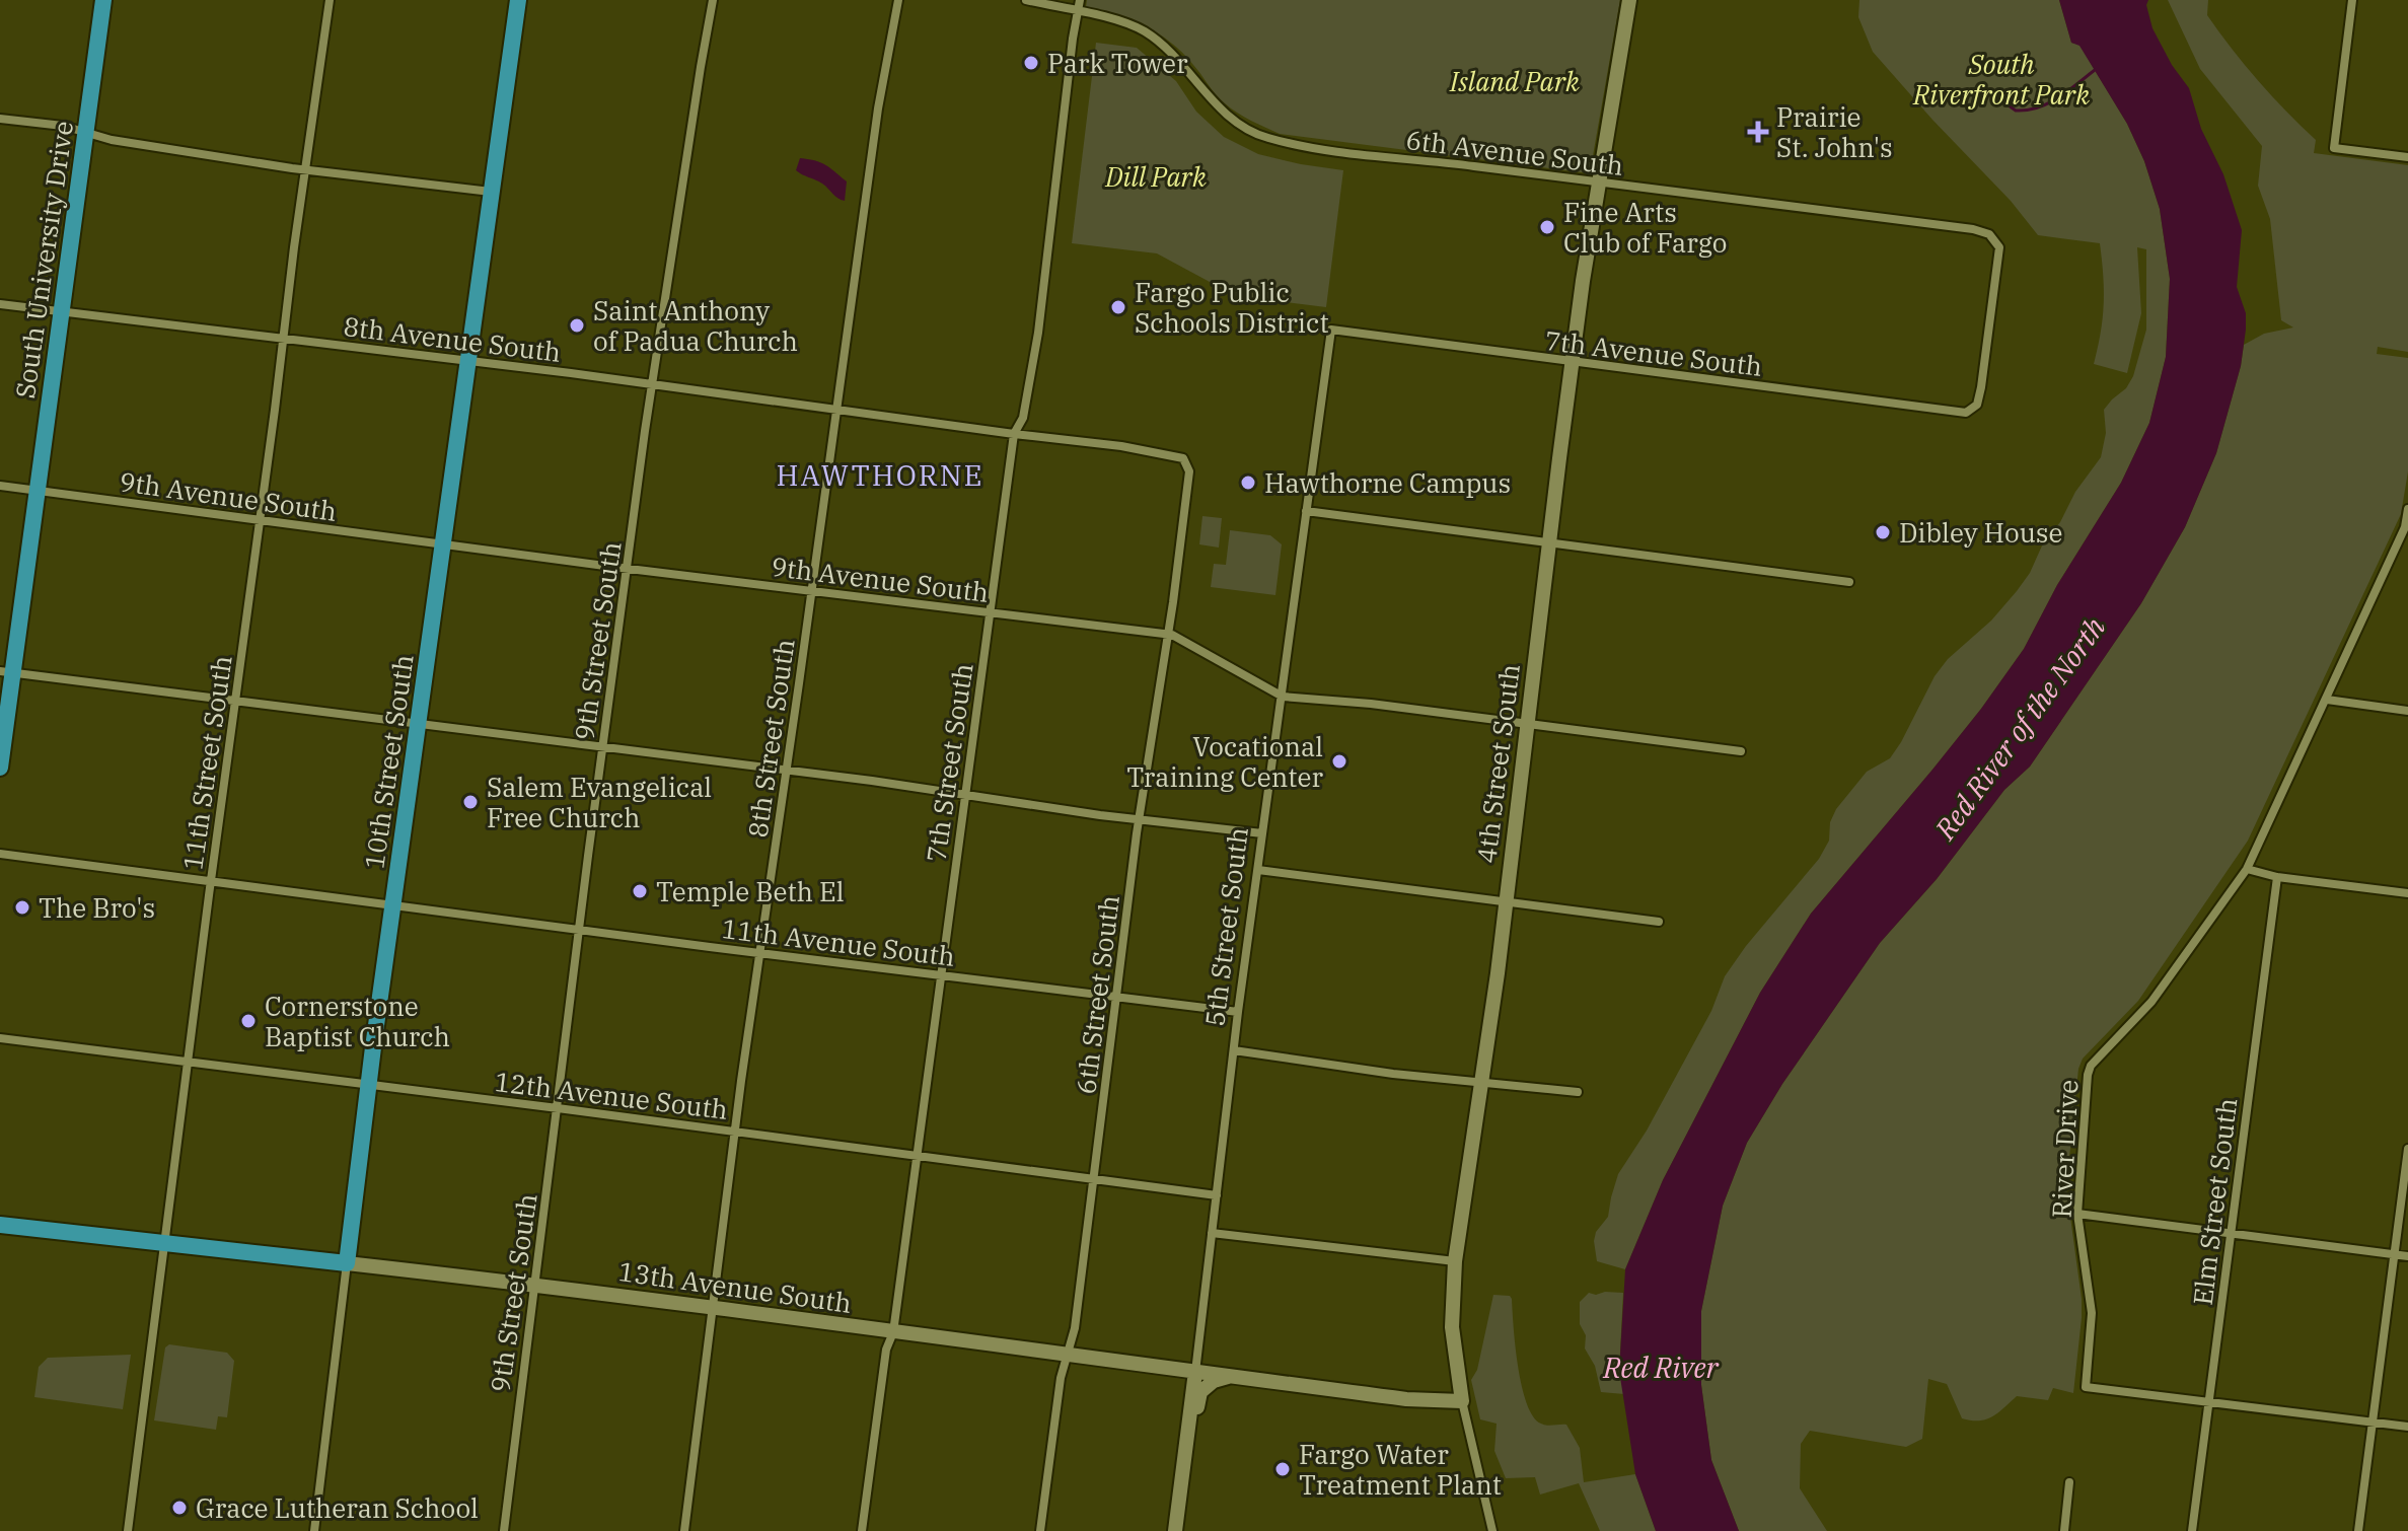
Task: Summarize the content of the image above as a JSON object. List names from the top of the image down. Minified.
{"streets":{"main road":["South University Drive","10th Street South","13th Avenue South"],"street":["6th Avenue South","8th Avenue South","7th Avenue South","9th Avenue South","9th Street South","8th Street South","11th Street South","7th Street South","4th Street South","5th Street South","11th Avenue South","6th Street South","12th Avenue South","River Drive","Elm Street South"]},"crossings":[["6th Avenue South","7th Avenue South"],["6th Avenue South","7th Street South"],["6th Avenue South","4th Street South"],["South University Drive","8th Avenue South"],["South University Drive","9th Avenue South"],["8th Avenue South","9th Street South"],["8th Avenue South","8th Street South"],["8th Avenue South","10th Street South"],["8th Avenue South","11th Street South"],["8th Avenue South","7th Street South"],["8th Avenue South","6th Street South"],["7th Avenue South","4th Street South"],["7th Avenue South","5th Street South"],["9th Avenue South","9th Street South"],["9th Avenue South","8th Street South"],["9th Avenue South","10th Street South"],["9th Avenue South","11th Street South"],["9th Avenue South","7th Street South"],["9th Avenue South","4th Street South"],["9th Avenue South","5th Street South"],["9th Avenue South","6th Street South"],["9th Street South","11th Avenue South"],["9th Street South","12th Avenue South"],["9th Street South","13th Avenue South"],["8th Street South","11th Avenue South"],["8th Street South","12th Avenue South"],["8th Street South","13th Avenue South"],["10th Street South","11th Avenue South"],["10th Street South","12th Avenue South"],["10th Street South","13th Avenue South"],["11th Street South","11th Avenue South"],["11th Street South","12th Avenue South"],["11th Street South","13th Avenue South"],["7th Street South","11th Avenue South"],["7th Street South","12th Avenue South"],["7th Street South","13th Avenue South"],["4th Street South","13th Avenue South"],["5th Street South","11th Avenue South"],["5th Street South","12th Avenue South"],["5th Street South","13th Avenue South"],["11th Avenue South","6th Street South"],["6th Street South","12th Avenue South"],["6th Street South","13th Avenue South"],["River Drive","Elm Street South"]],"districts":["HAWTHORNE"],"water":["Red River of the North","Red River"],"parks":["South Riverfront Park","Island Park","Dill Park"],"places":{"other":["Park Tower","Fine Arts Club of Fargo","Fargo Public Schools District","Saint Anthony of Padua Church","Hawthorne Campus","Dibley House","Vocational Training Center","Salem Evangelical Free Church","Temple Beth El","The Bro's","Cornerstone Baptist Church","Fargo Water Treatment Plant","Grace Lutheran School"],"health":["Prairie St. John's"]}}
